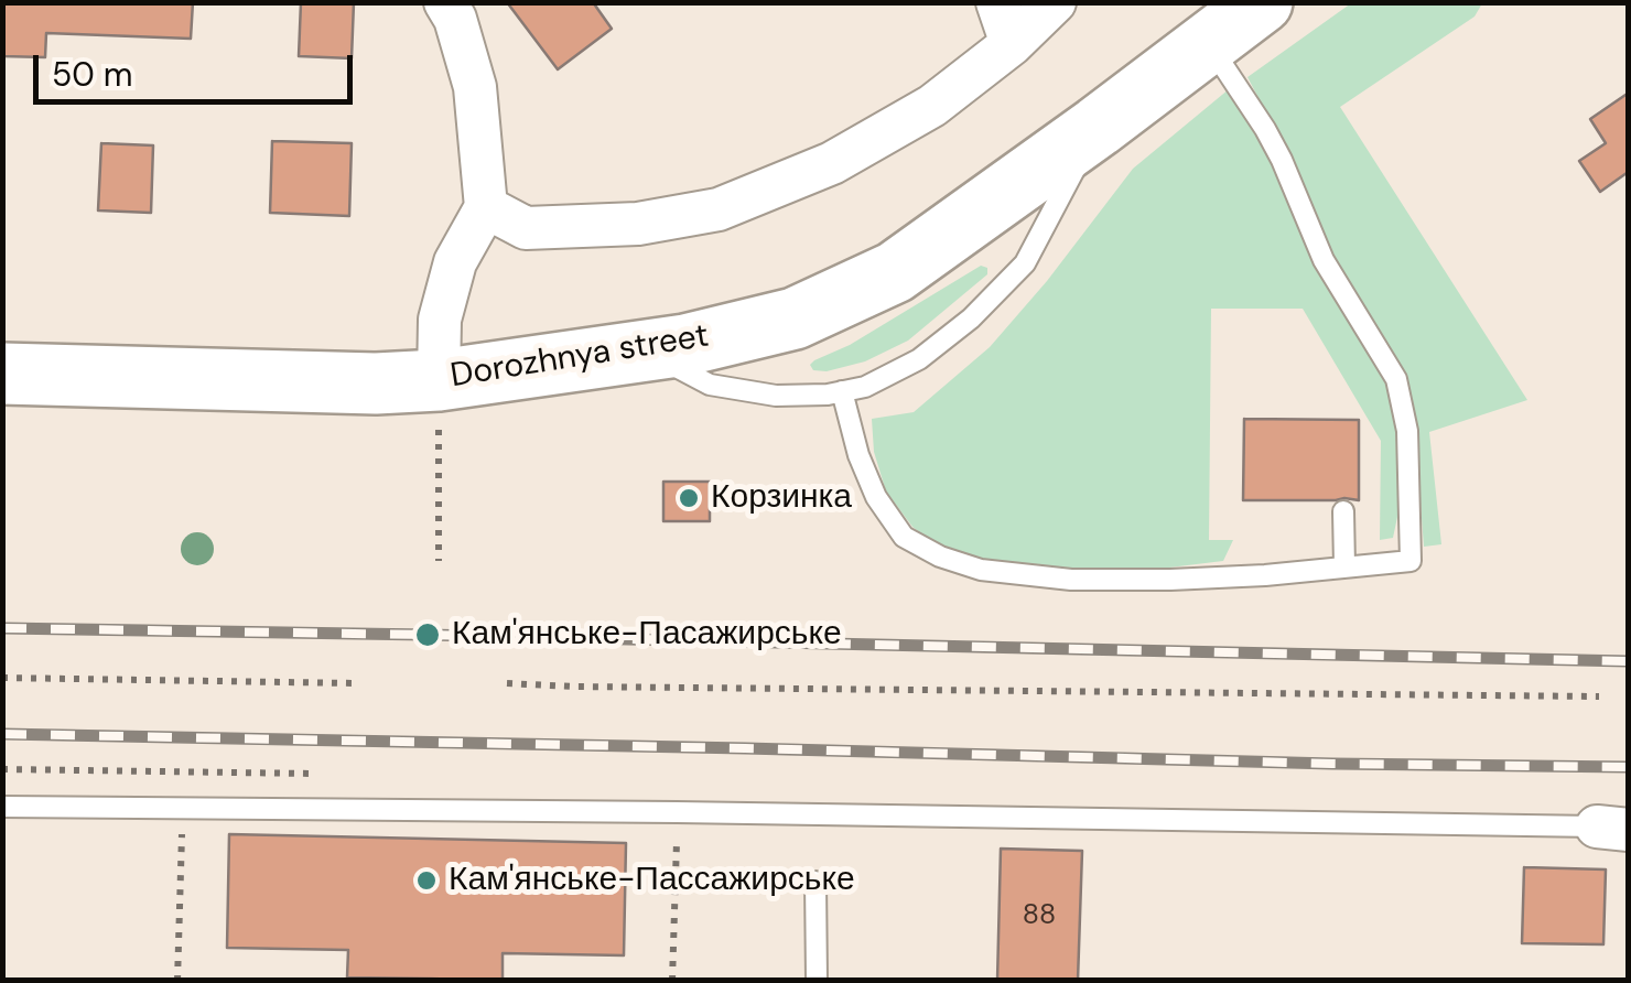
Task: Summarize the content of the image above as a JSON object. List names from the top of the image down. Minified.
{"streets":{"main road":["Dorozhnya street"]},"places":["Корзинка","Кам'янське-Пасажирське","Кам'янське-Пассажирське"],"house_numbers":["88"],"scale_bar":"50 m"}
